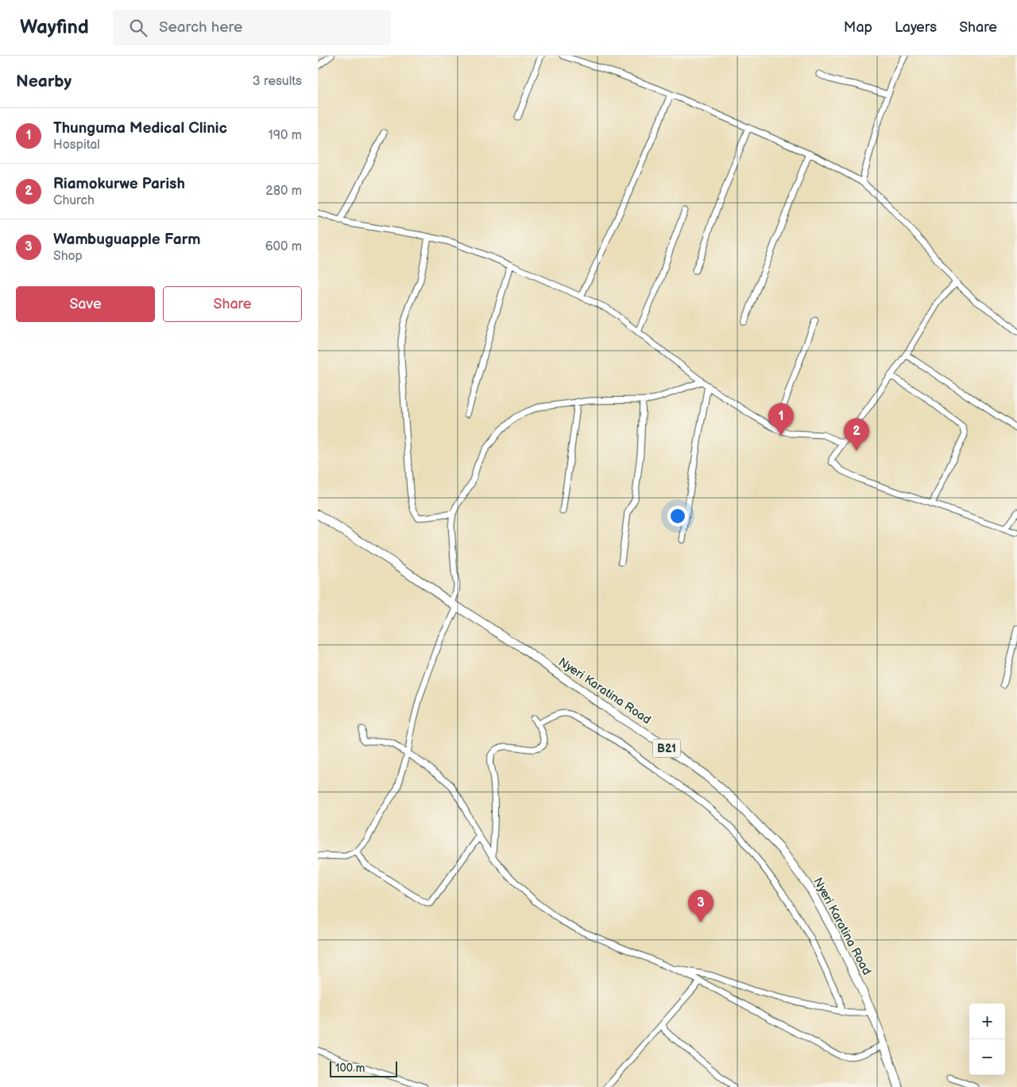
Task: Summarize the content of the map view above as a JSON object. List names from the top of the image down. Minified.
{"streets":{"highway":["Nyeri Karatina Road","B21"]},"scale_bar":"100 m","page":{"header":"Wayfind","search":"Search here","nav":["Map","Layers","Share"],"heading":["Nearby","3 results"],"list":[{"mark":"1","name":"Thunguma Medical Clinic","note":"Hospital","value":"190 m"},{"mark":"2","name":"Riamokurwe Parish","note":"Church","value":"280 m"},{"mark":"3","name":"Wambuguapple Farm","note":"Shop","value":"600 m"}],"buttons":["Save","Share"],"pins":["1","2","3"],"map_buttons":["+","−"],"scale":"100 m"}}
